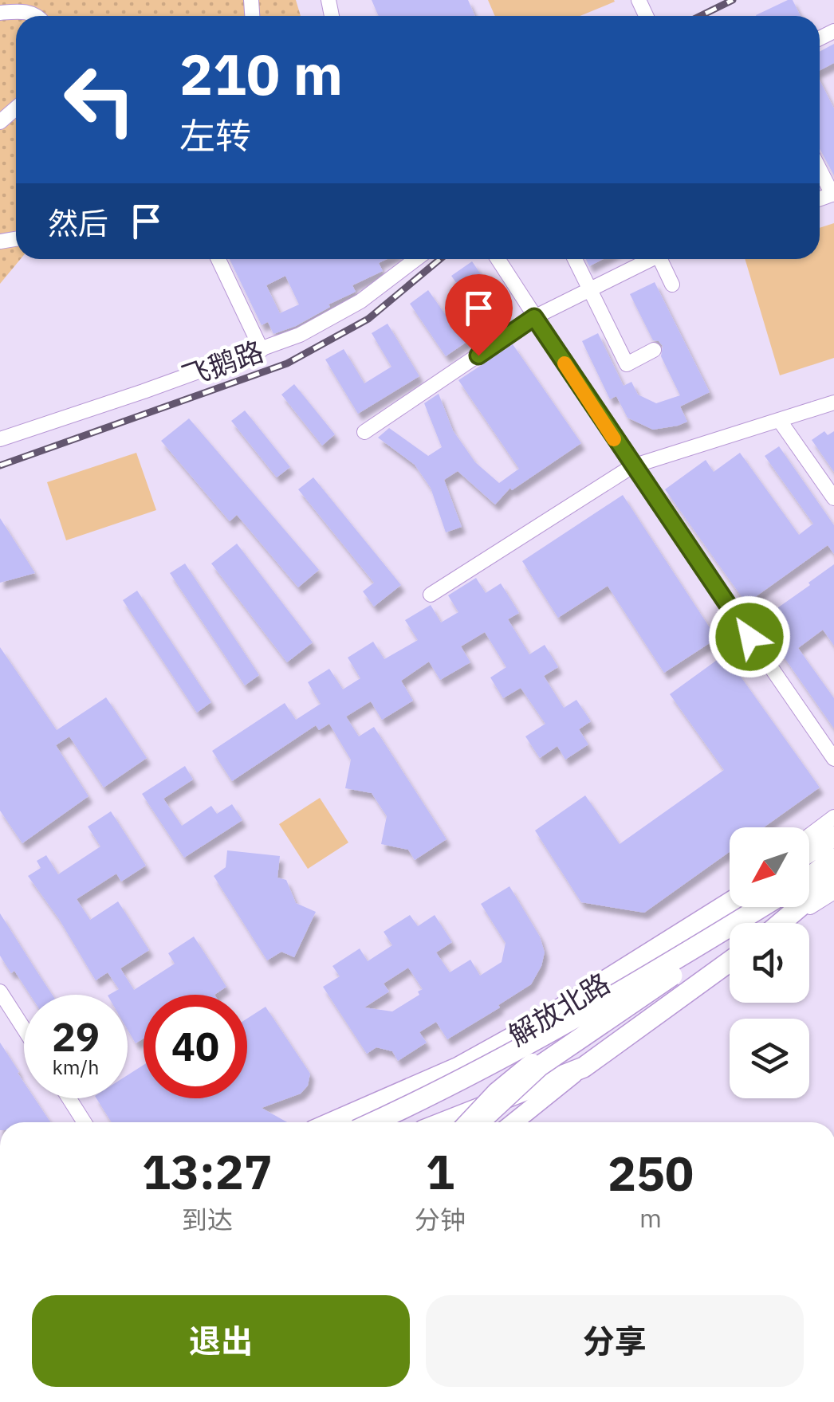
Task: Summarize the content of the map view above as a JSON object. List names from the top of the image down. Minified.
{"streets":{"highway":["解放北路"],"street":["飞鹅路"]},"north":"bottom left","page":{"turn":["210 m","左转"],"then":"然后","speed":"29 km/h","limit":"40","eta":["13:27","到达","1","分钟","250","m"],"buttons":["退出","分享"]}}
